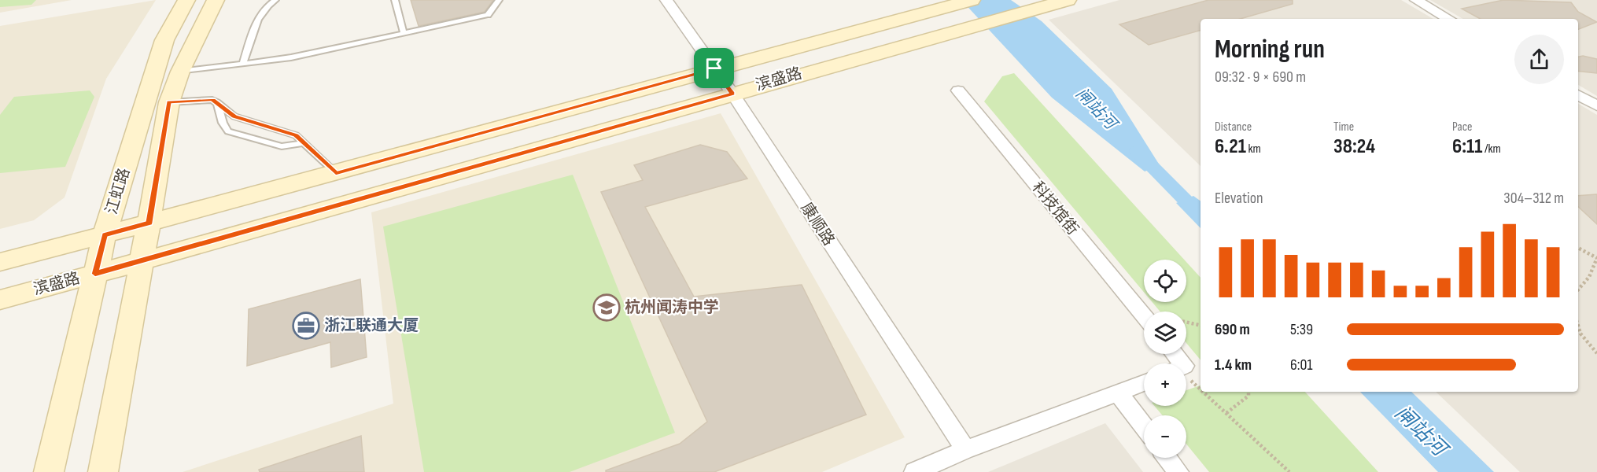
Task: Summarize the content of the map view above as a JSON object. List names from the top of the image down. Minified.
{"streets":{"main road":["滨盛路","江虹路"],"street":["科技馆街","康顺路"]},"crossings":[["滨盛路","江虹路"],["滨盛路","康顺路"]],"water":["闸站河"],"places":{"school or university":["杭州闻涛中学"],"office":["浙江联通大厦"]},"page":{"heading":["Morning run","09:32 · 9 × 690 m"],"stats":[["Distance","6.21 km"],["Time","38:24"],["Pace","6:11 /km"]],"chart":["Elevation","304–312 m"],"map_buttons":["+","−"],"list":[{"name":"690 m","note":"5:39"},{"name":"1.4 km","note":"6:01"}]}}
